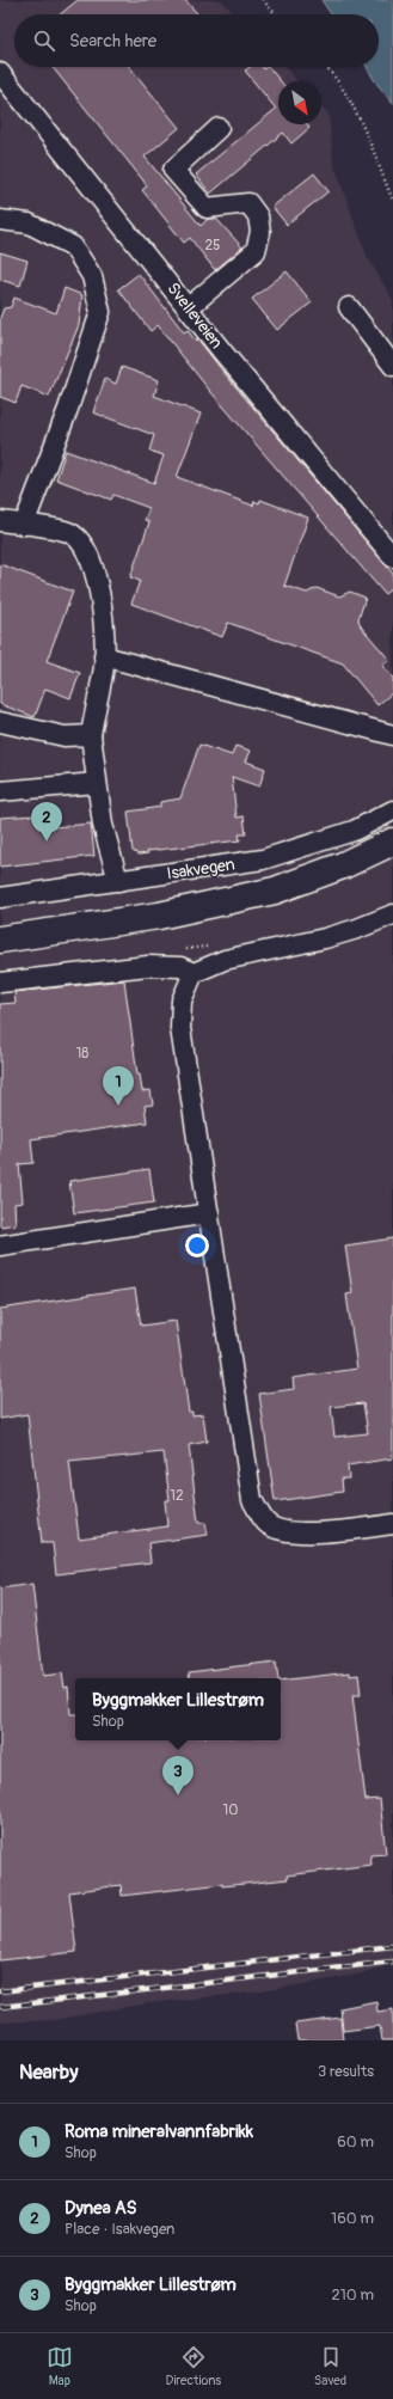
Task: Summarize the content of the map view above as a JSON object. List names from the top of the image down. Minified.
{"streets":{"street":["Svelleveien","Isakvegen"]},"house_numbers":["25","18","12","10"],"north":"bottom right","page":{"search":"Search here","pins":["2","1","3"],"popup":["Byggmakker Lillestrøm","Shop"],"heading":["Nearby","3 results"],"list":[{"mark":"1","name":"Roma mineralvannfabrikk","note":"Shop","value":"60 m"},{"mark":"2","name":"Dynea AS","note":"Place · Isakvegen","value":"160 m"},{"mark":"3","name":"Byggmakker Lillestrøm","note":"Shop","value":"210 m"}],"nav":["Map","Directions","Saved"]}}
